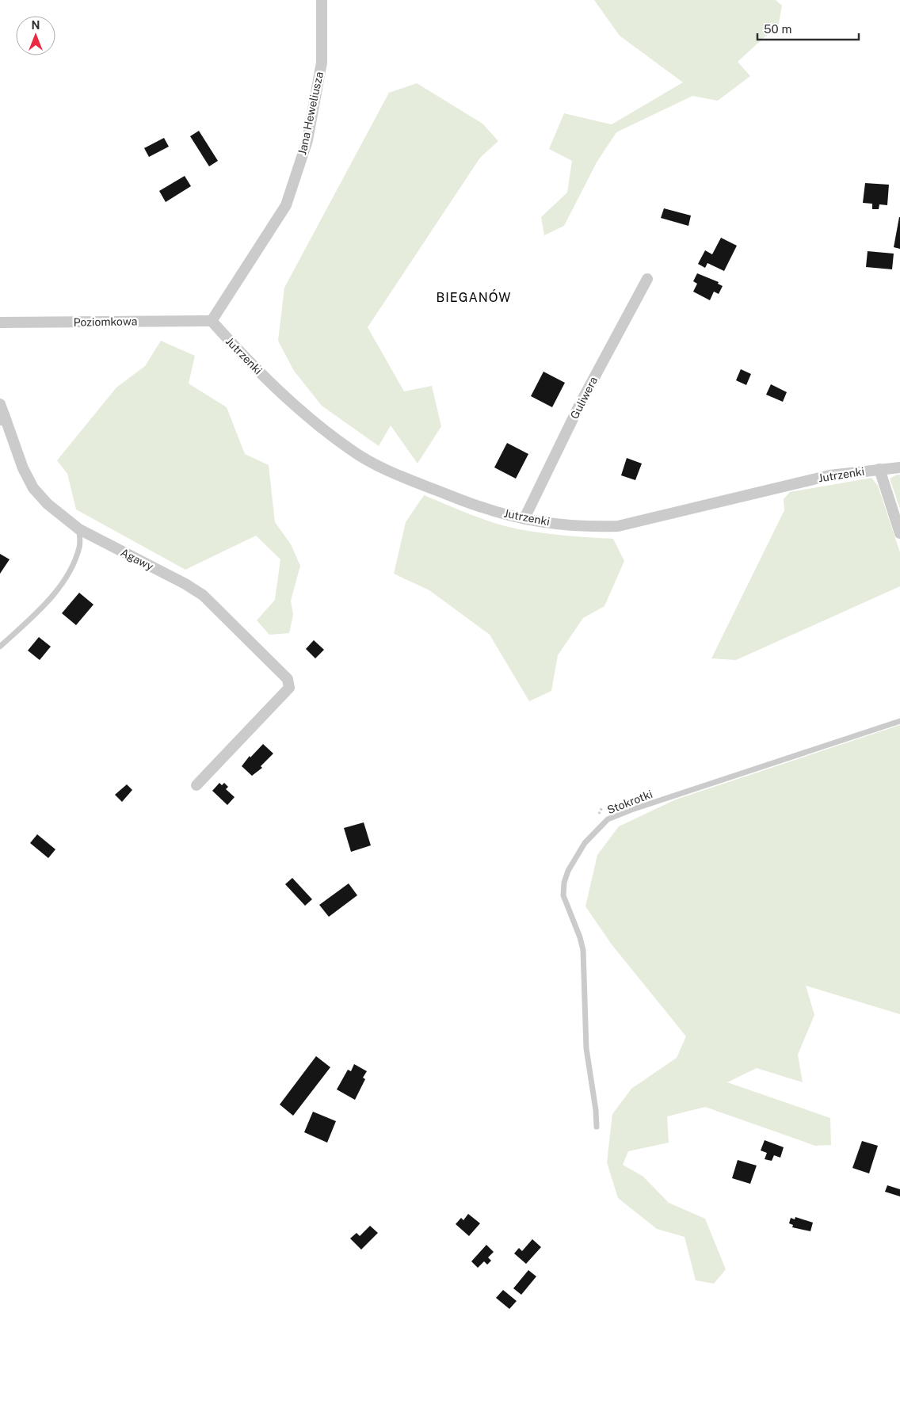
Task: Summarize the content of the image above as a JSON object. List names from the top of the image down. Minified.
{"streets":{"street":["Jana Heweliusza","Poziomkowa","Jutrzenki","Guliwera","Agawy"],"lane":["Stokrotki"]},"crossings":[["Jana Heweliusza","Poziomkowa"],["Jana Heweliusza","Jutrzenki"],["Poziomkowa","Jutrzenki"],["Jutrzenki","Guliwera"]],"districts":["BIEGANÓW"],"scale_bar":"50 m","north":"top"}
